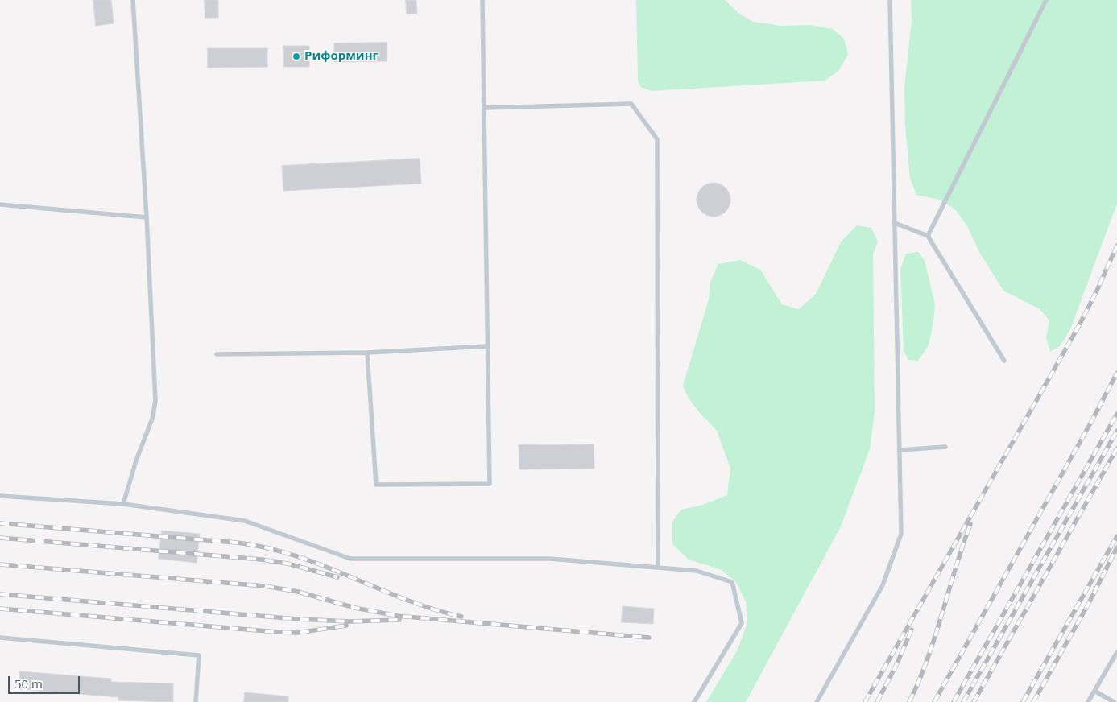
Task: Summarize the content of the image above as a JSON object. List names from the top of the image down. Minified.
{"places":["Риформинг"],"scale_bar":"50 m"}
